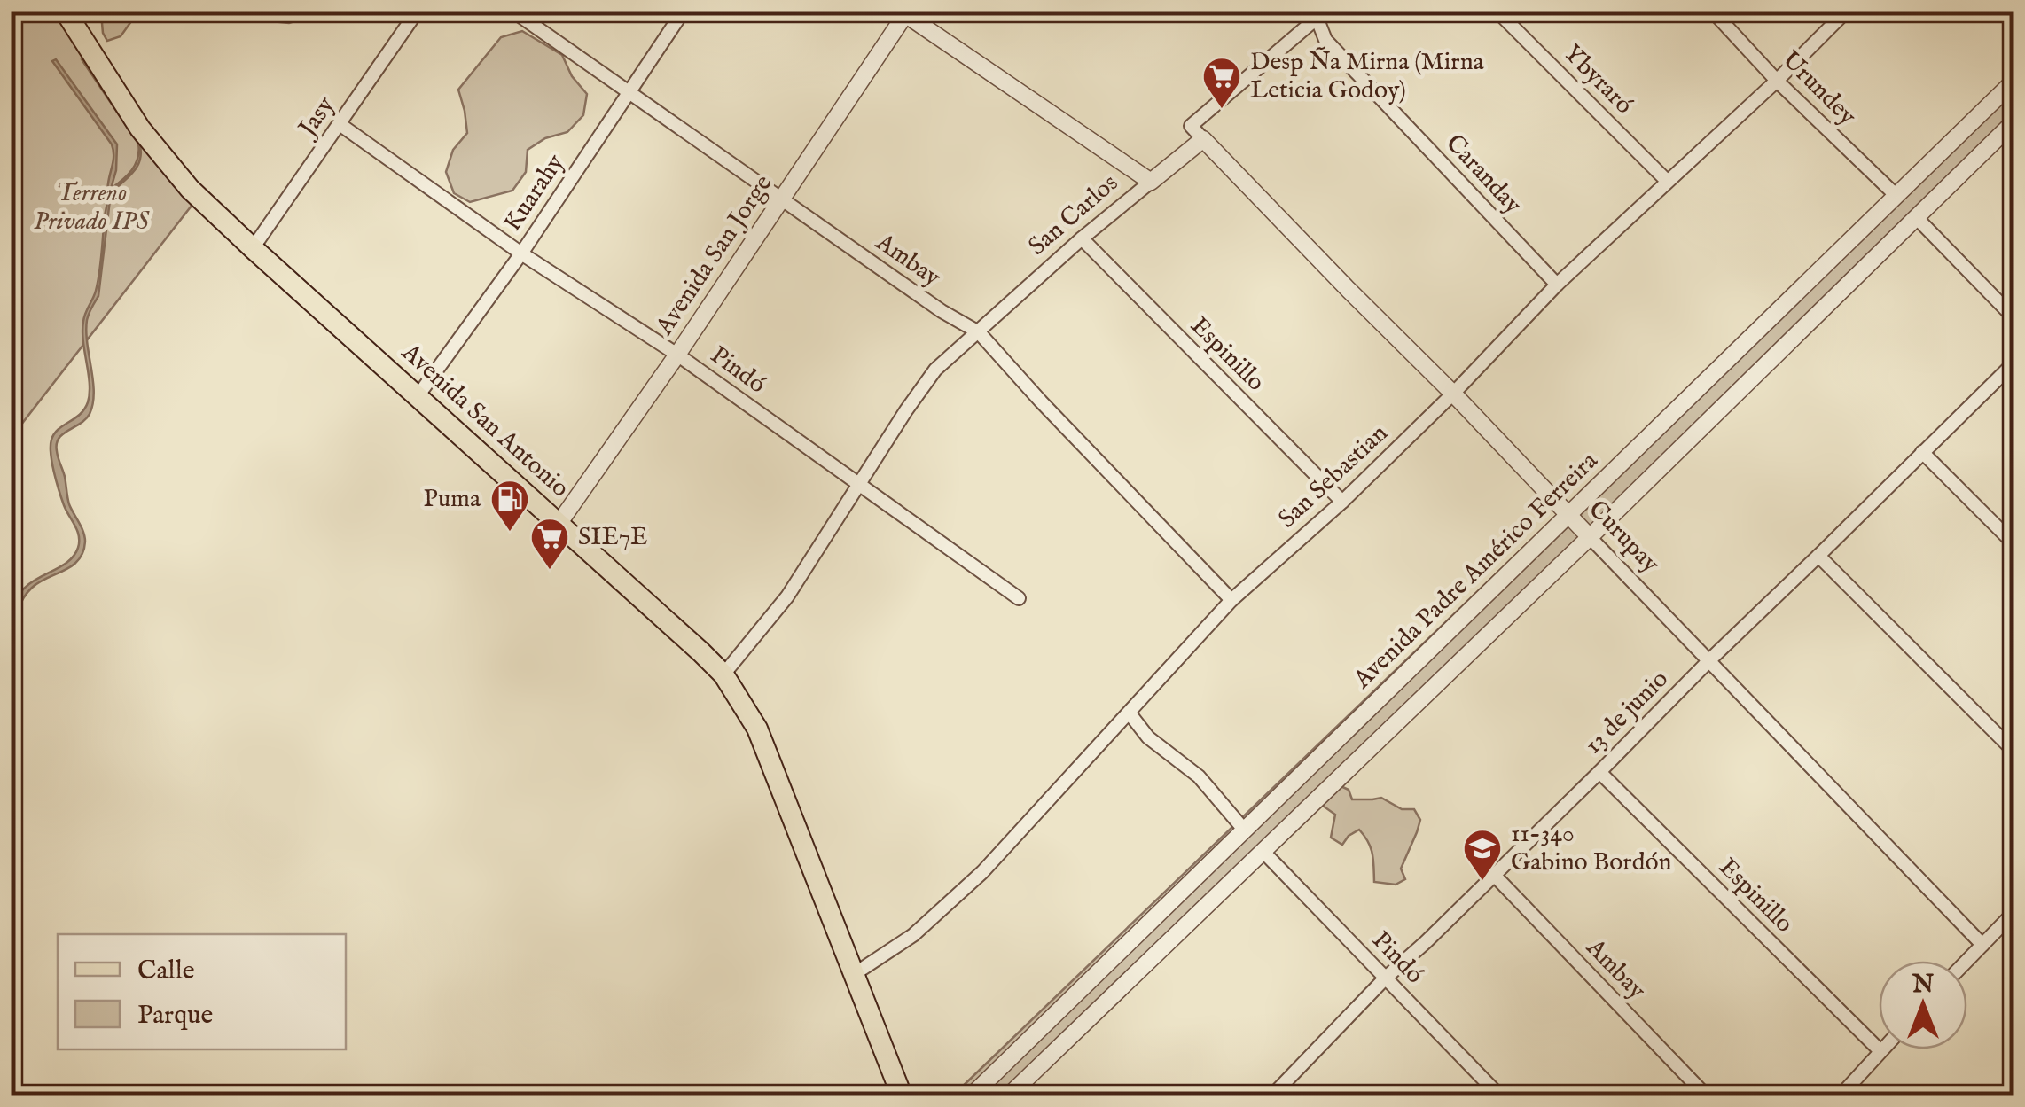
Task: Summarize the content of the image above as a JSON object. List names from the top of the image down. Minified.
{"streets":{"main road":["Avenida San Antonio"],"street":["Ybyraró","Urundey","Jasy","Caranday","Kuarahy","San Carlos","Avenida San Jorge","Ambay","Espinillo","Pindó","San Sebastian","Curupay","Avenida Padre Américo Ferreira","13 de junio"]},"crossings":[["Ybyraró","San Sebastian"],["Urundey","San Sebastian"],["Urundey","Avenida Padre Américo Ferreira"],["Jasy","Pindó"],["Jasy","Avenida San Antonio"],["Caranday","San Sebastian"],["Caranday","Curupay"],["Kuarahy","Ambay"],["Kuarahy","Pindó"],["Kuarahy","Avenida San Antonio"],["San Carlos","Ambay"],["San Carlos","Espinillo"],["San Carlos","Pindó"],["San Carlos","Avenida San Antonio"],["San Carlos","Curupay"],["Avenida San Jorge","Ambay"],["Avenida San Jorge","Pindó"],["Avenida San Jorge","Avenida San Antonio"],["Ambay","San Sebastian"],["Ambay","13 de junio"],["Espinillo","San Sebastian"],["Espinillo","13 de junio"],["Pindó","13 de junio"],["Avenida San Antonio","San Sebastian"],["San Sebastian","Curupay"],["Curupay","Avenida Padre Américo Ferreira"],["Curupay","13 de junio"]],"parks":["Terreno Privado IPS"],"places":{"supermarket":["Desp Ña Mirna (Mirna Leticia Godoy)","SIE7E"],"fuel station":["Puma"],"school or university":["11-340 Gabino Bordón"]},"legend":["Calle","Parque"],"north":"top"}
